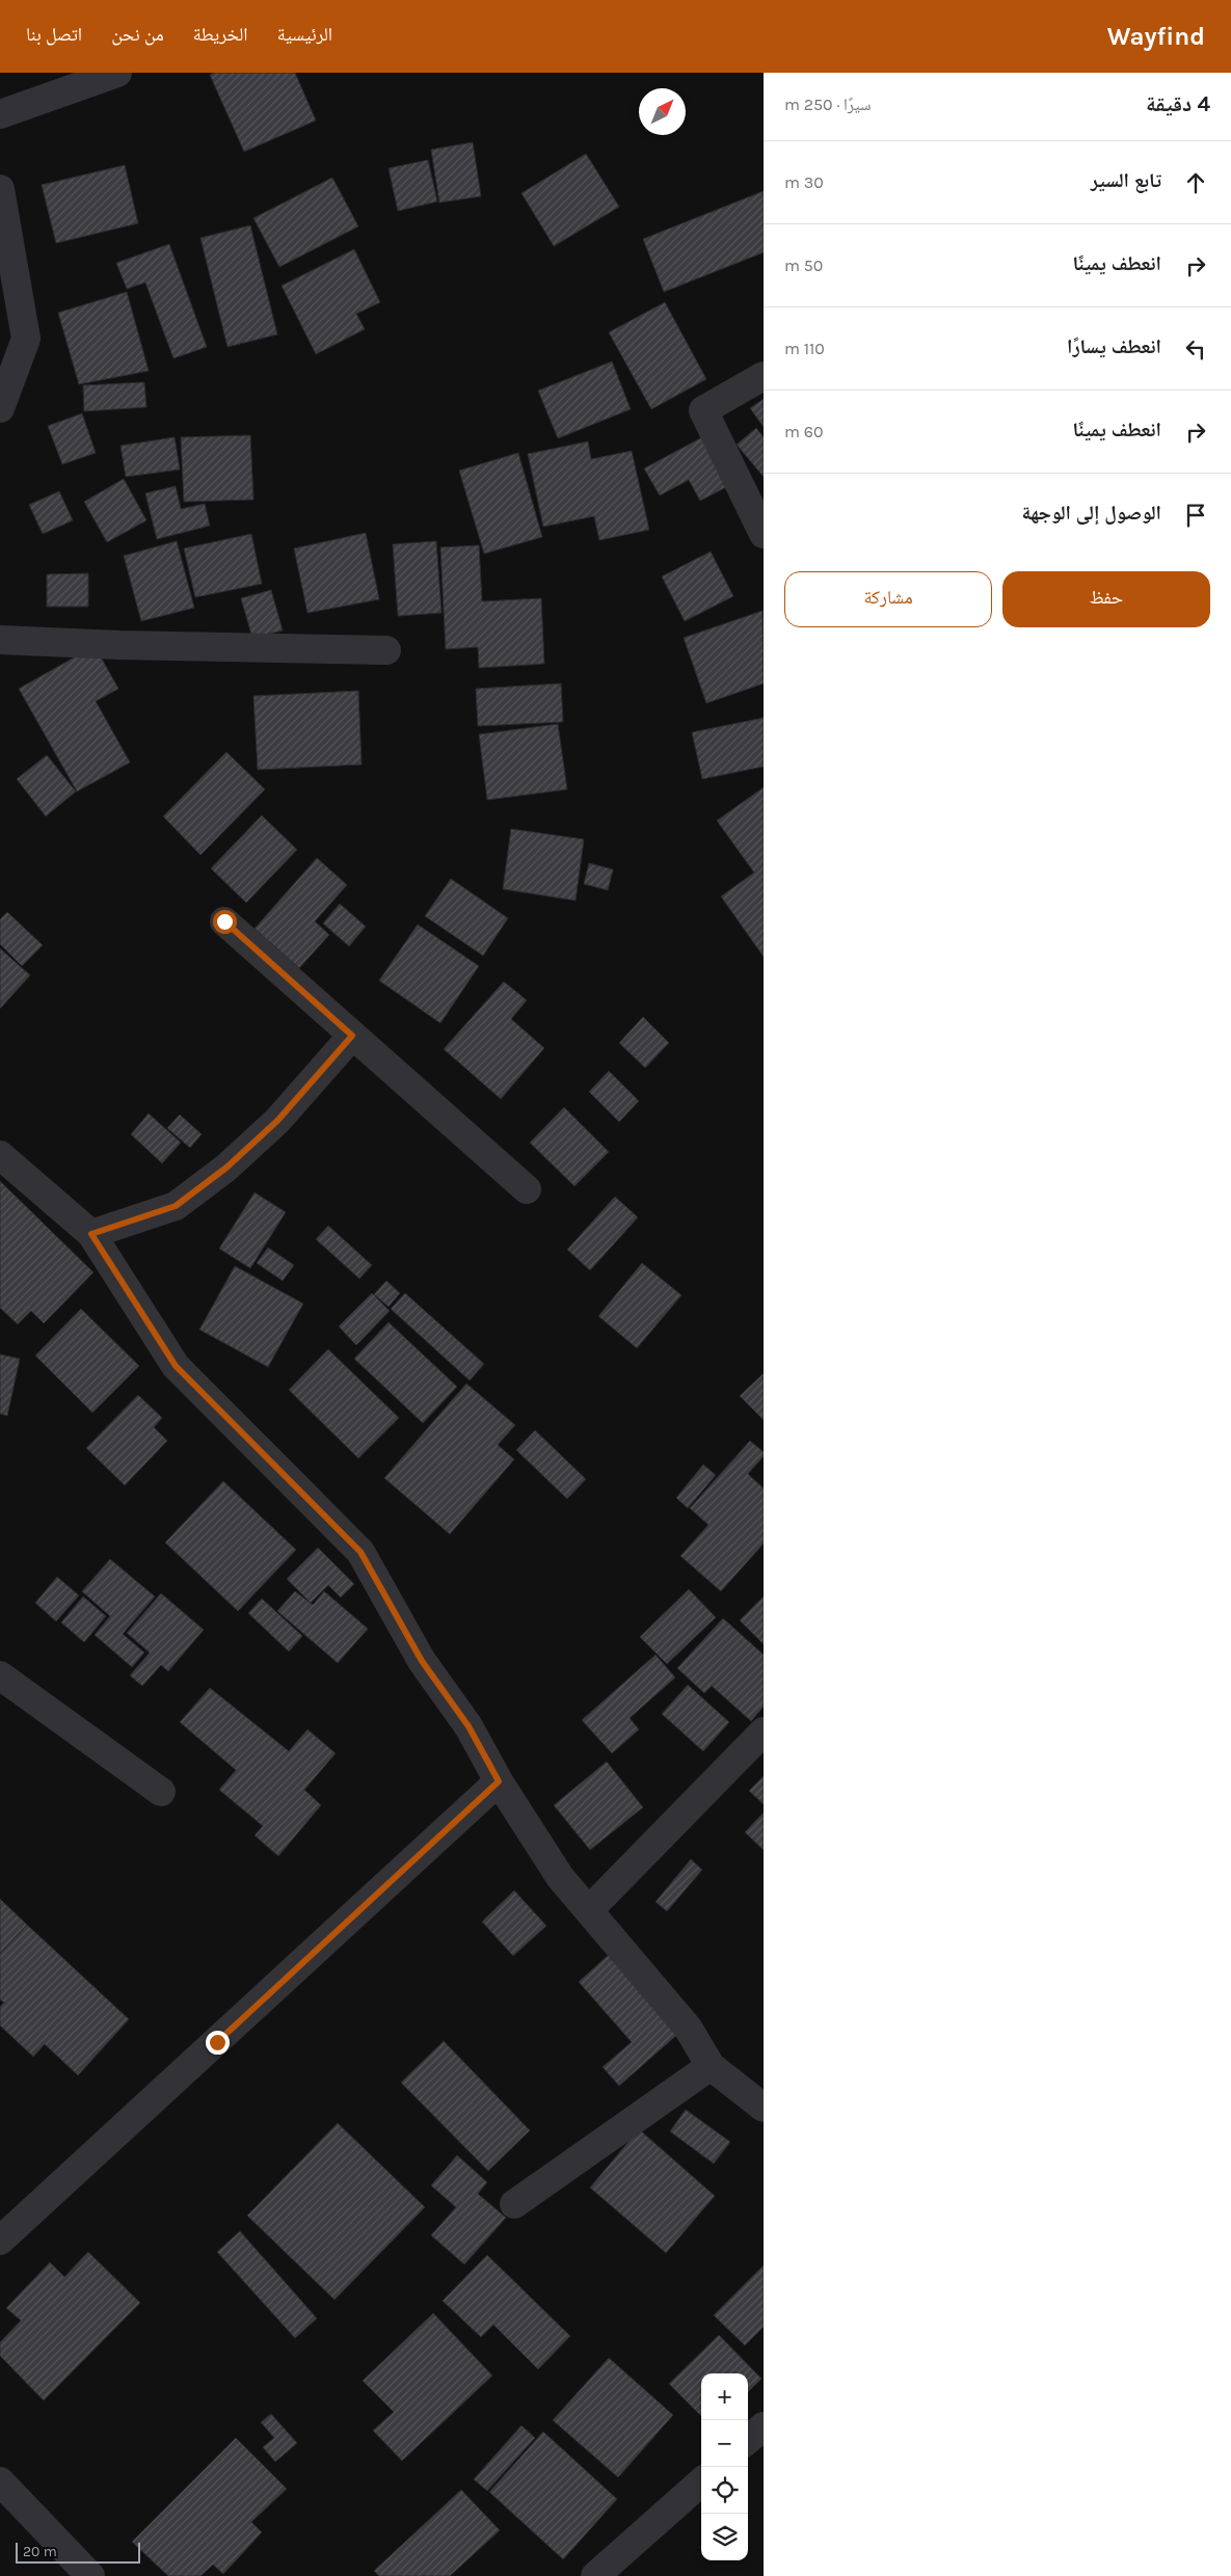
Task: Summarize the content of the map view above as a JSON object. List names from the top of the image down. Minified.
{"scale_bar":"20 m","north":"top right","page":{"header":"Wayfind","nav":["الرئيسية","الخريطة","من نحن","اتصل بنا"],"heading":["4 دقيقة","سيرًا · 250 m"],"list":[["تابع السير","30 m"],["انعطف يمينًا","50 m"],["انعطف يسارًا","110 m"],["انعطف يمينًا","60 m"],"الوصول إلى الوجهة"],"buttons":["حفظ","مشاركة"],"map_buttons":["+","−"],"scale":"20 m"}}
